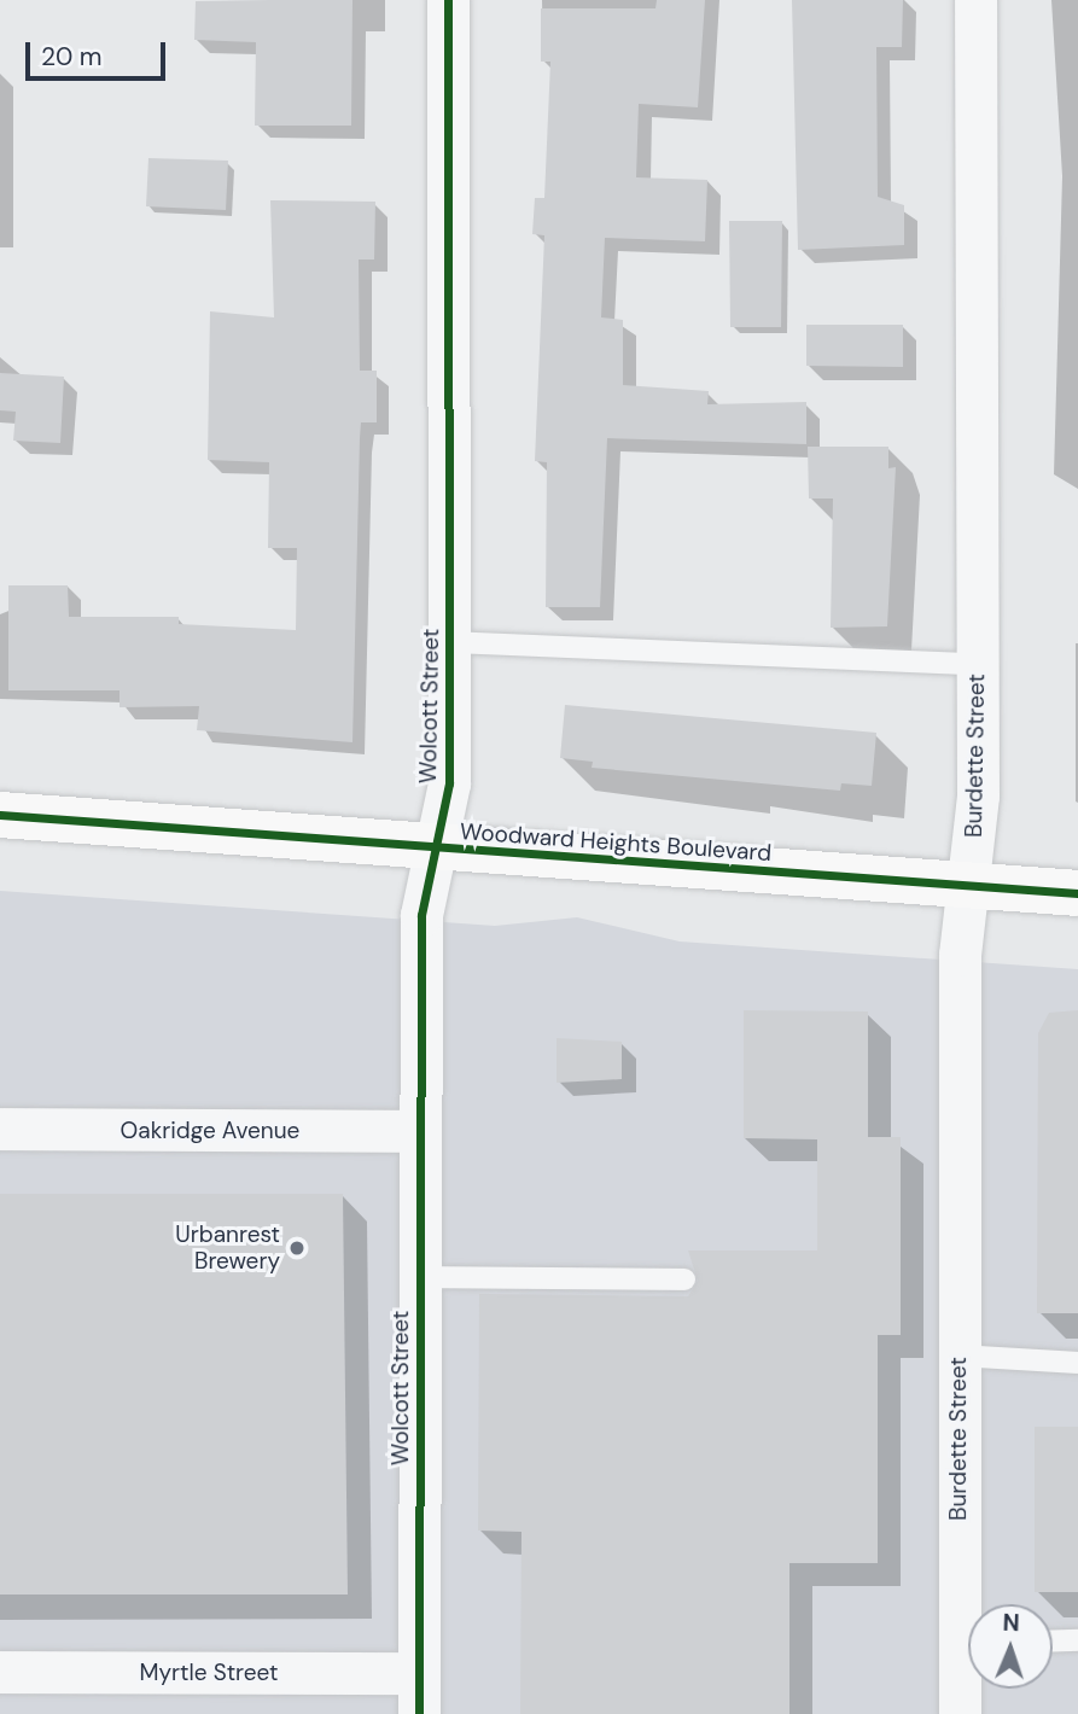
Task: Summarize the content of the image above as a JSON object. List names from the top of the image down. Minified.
{"streets":{"street":["Wolcott Street","Burdette Street","Woodward Heights Boulevard","Oakridge Avenue","Myrtle Street"]},"crossings":[["Wolcott Street","Woodward Heights Boulevard"],["Wolcott Street","Oakridge Avenue"],["Wolcott Street","Myrtle Street"],["Burdette Street","Woodward Heights Boulevard"]],"places":["Urbanrest Brewery"],"scale_bar":"20 m","north":"top"}
